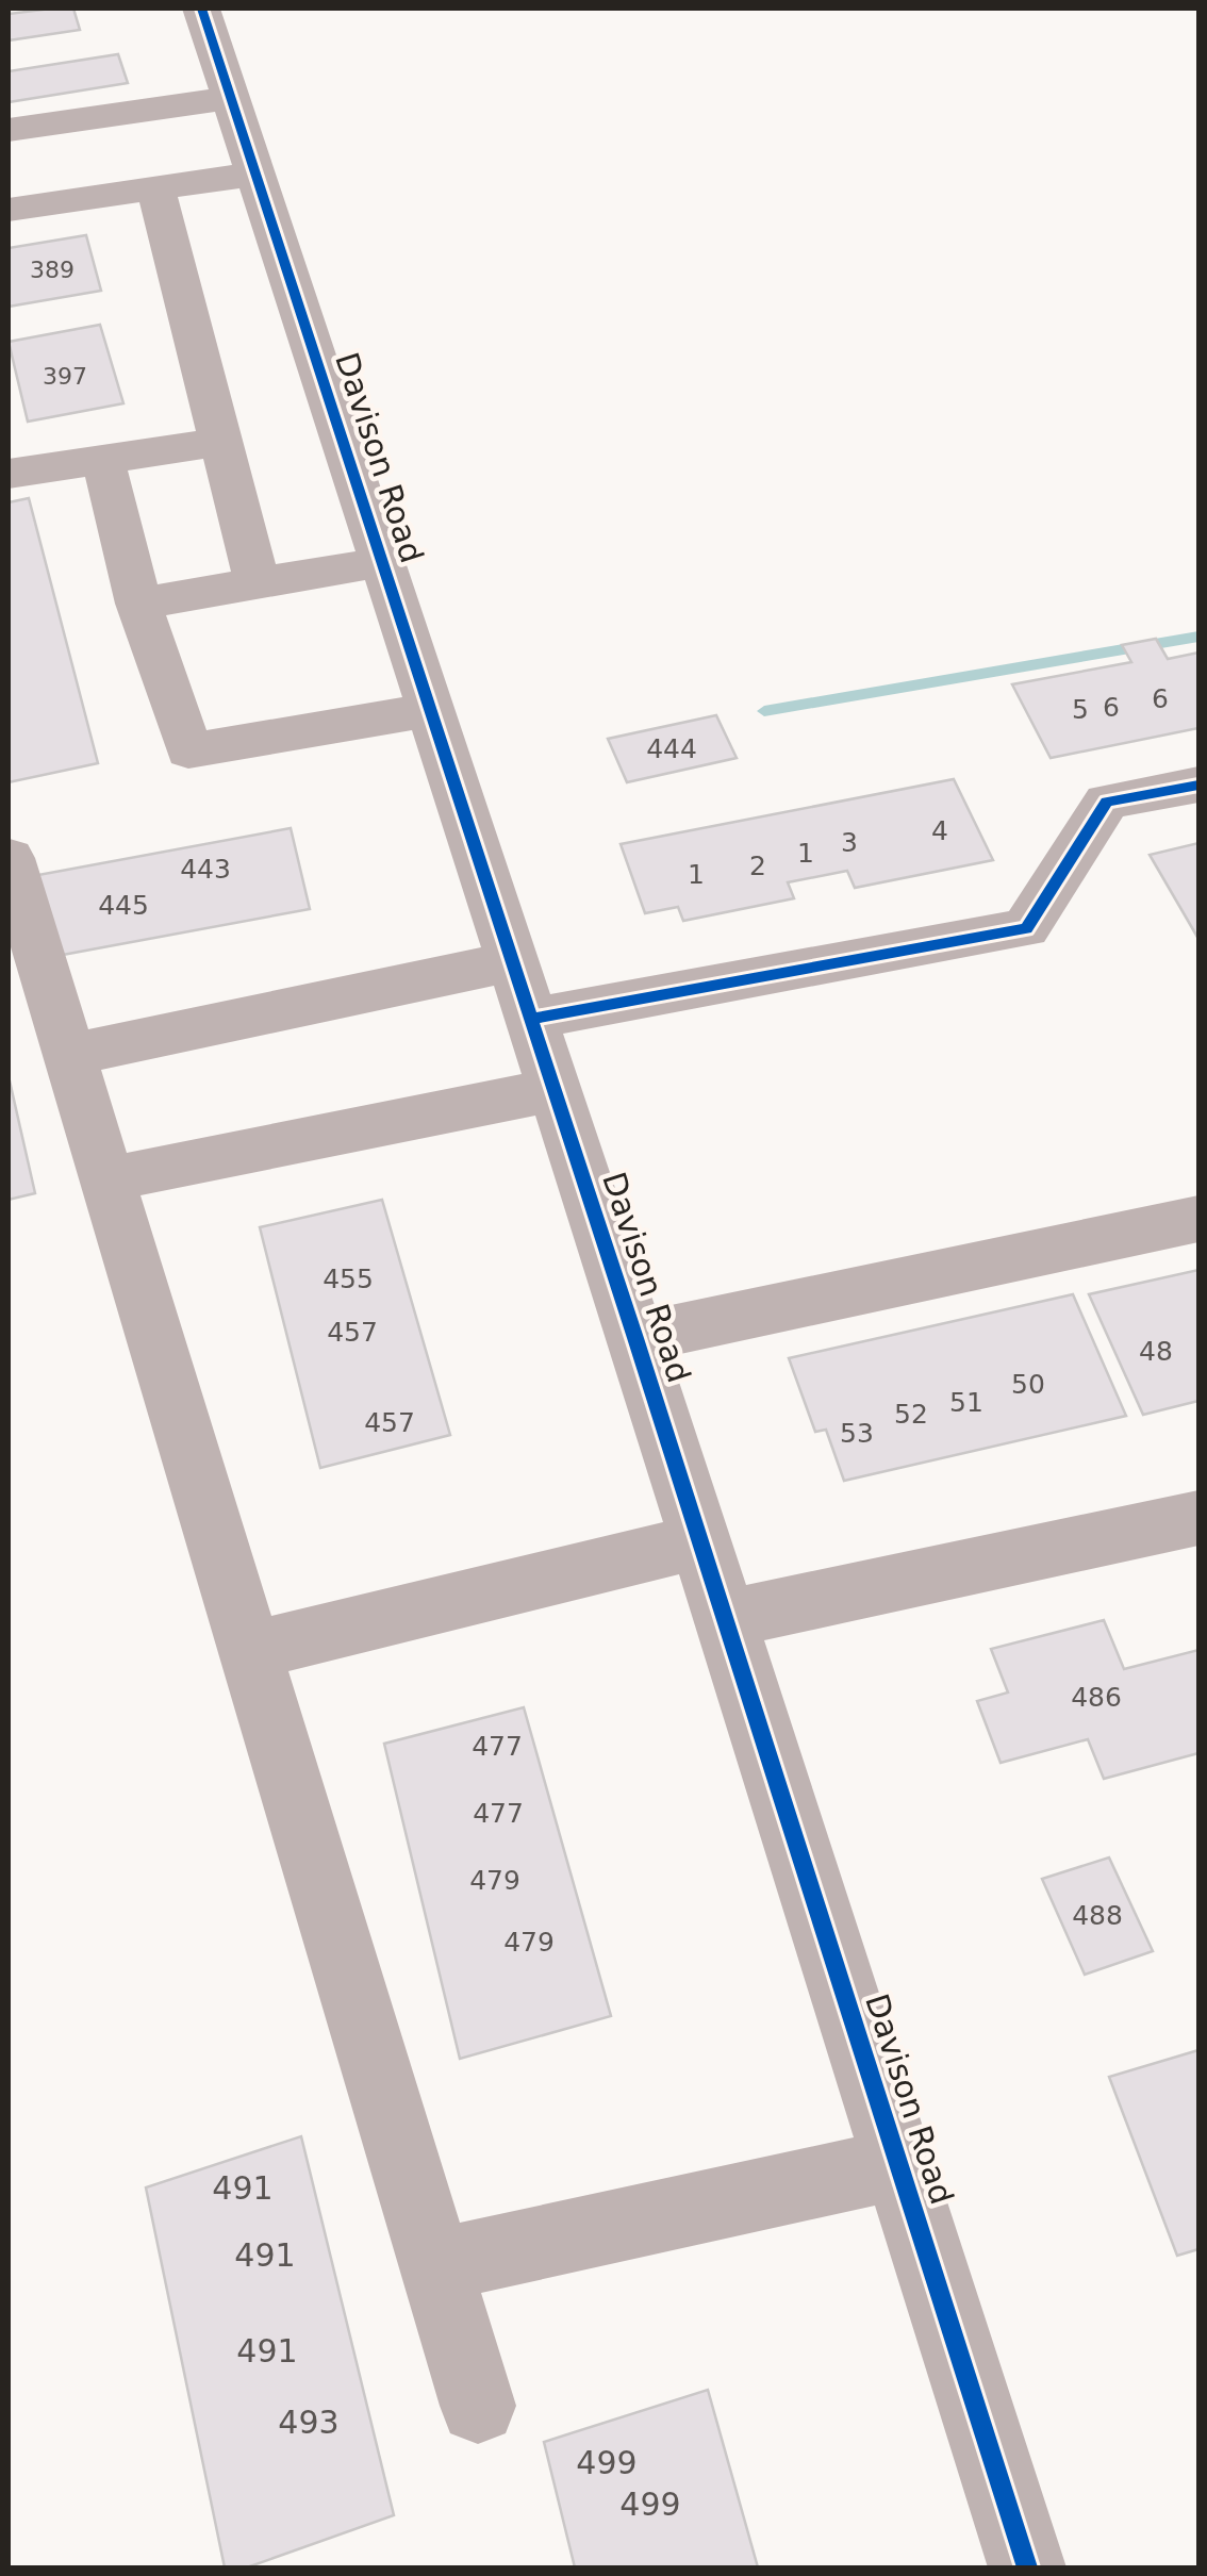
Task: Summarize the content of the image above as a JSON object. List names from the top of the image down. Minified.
{"streets":{"street":["Davison Road"]},"house_numbers":["389","397","6","6","5","444","4","3","1","2","443","1","445","455","457","48","50","51","52","457","53","486","477","477","479","488","479","491","491","491","493","499","499"]}
